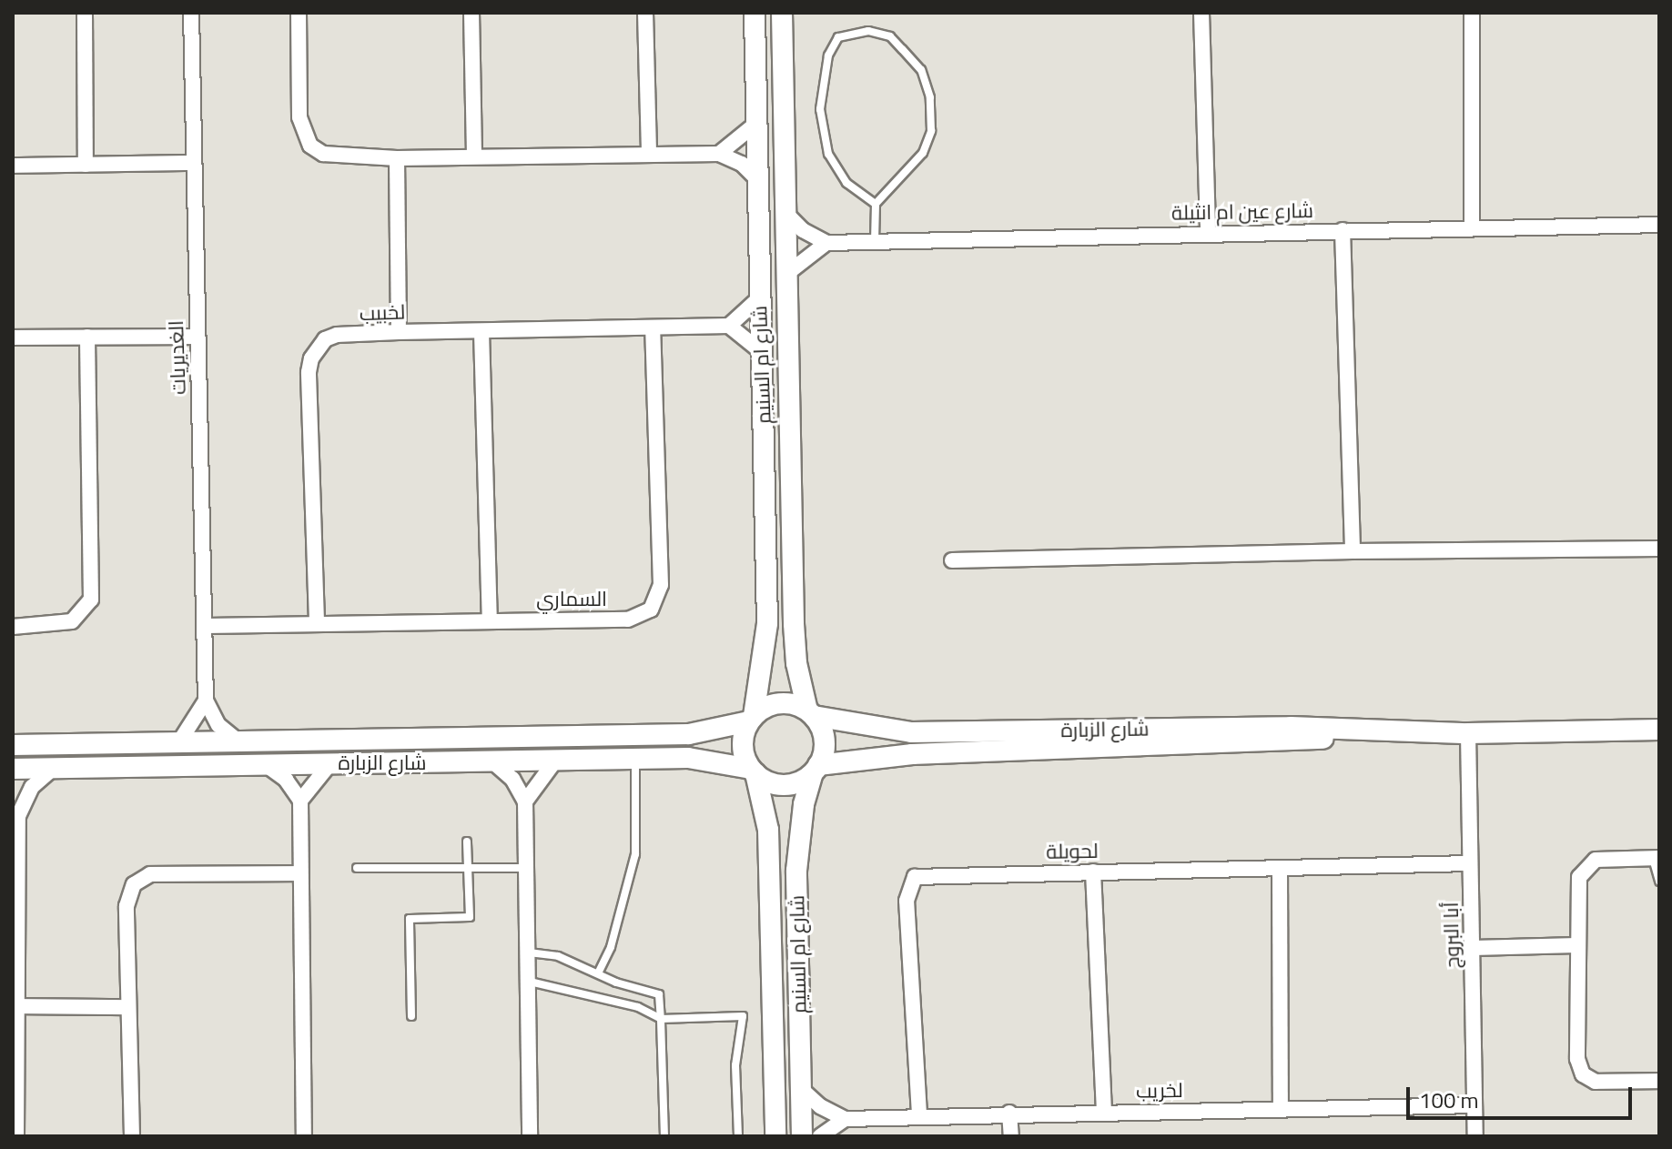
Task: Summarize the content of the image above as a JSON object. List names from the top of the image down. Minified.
{"streets":{"street":["شارع عين ام انثيلة","لخبيب","الغديريات","شارع ام السنيم","السماري","شارع الزبارة","لحويلة","أبا البروج","لخريب"]},"crossings":[["لخبيب","السماري"],["الغديريات","السماري"],["شارع ام السنيم","شارع الزبارة"],["شارع الزبارة","أبا البروج"],["لحويلة","أبا البروج"],["لحويلة","لخريب"],["أبا البروج","لخريب"]],"scale_bar":"100 m"}
